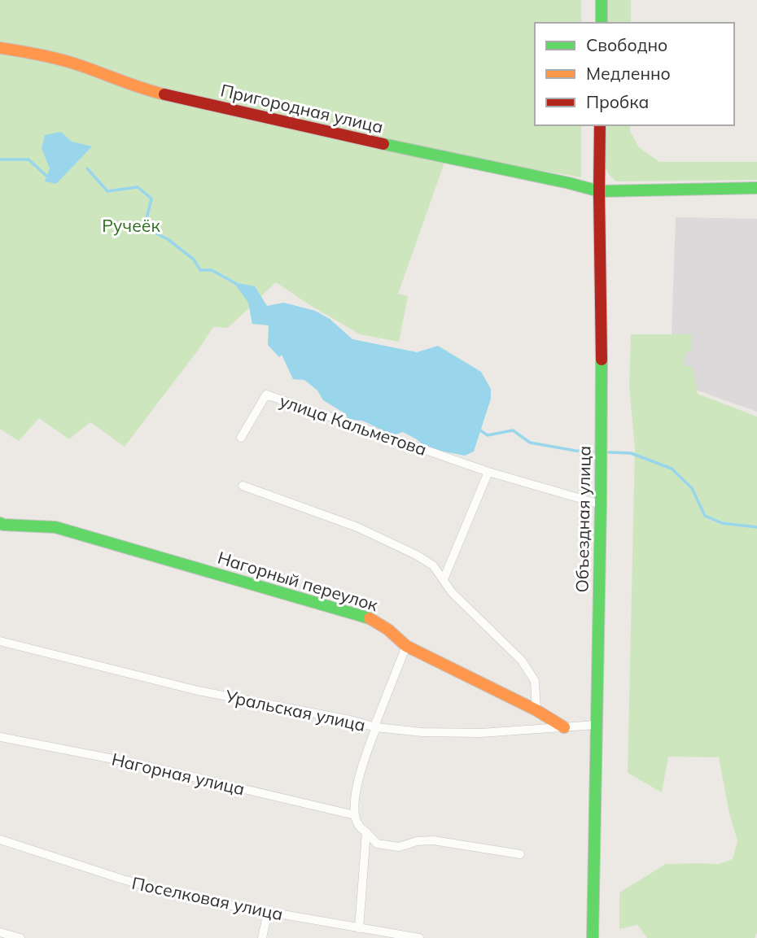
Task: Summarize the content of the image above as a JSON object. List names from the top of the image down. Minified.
{"streets":{"street":["Пригородная улица","улица Кальметова","Объездная улица","Нагорный переулок","Уральская улица","Нагорная улица","Поселковая улица"]},"crossings":[["Пригородная улица","Объездная улица"],["улица Кальметова","Объездная улица"],["Объездная улица","Уральская улица"],["Нагорный переулок","Уральская улица"]],"parks":["Ручеёк"],"legend":["Свободно","Медленно","Пробка"]}
